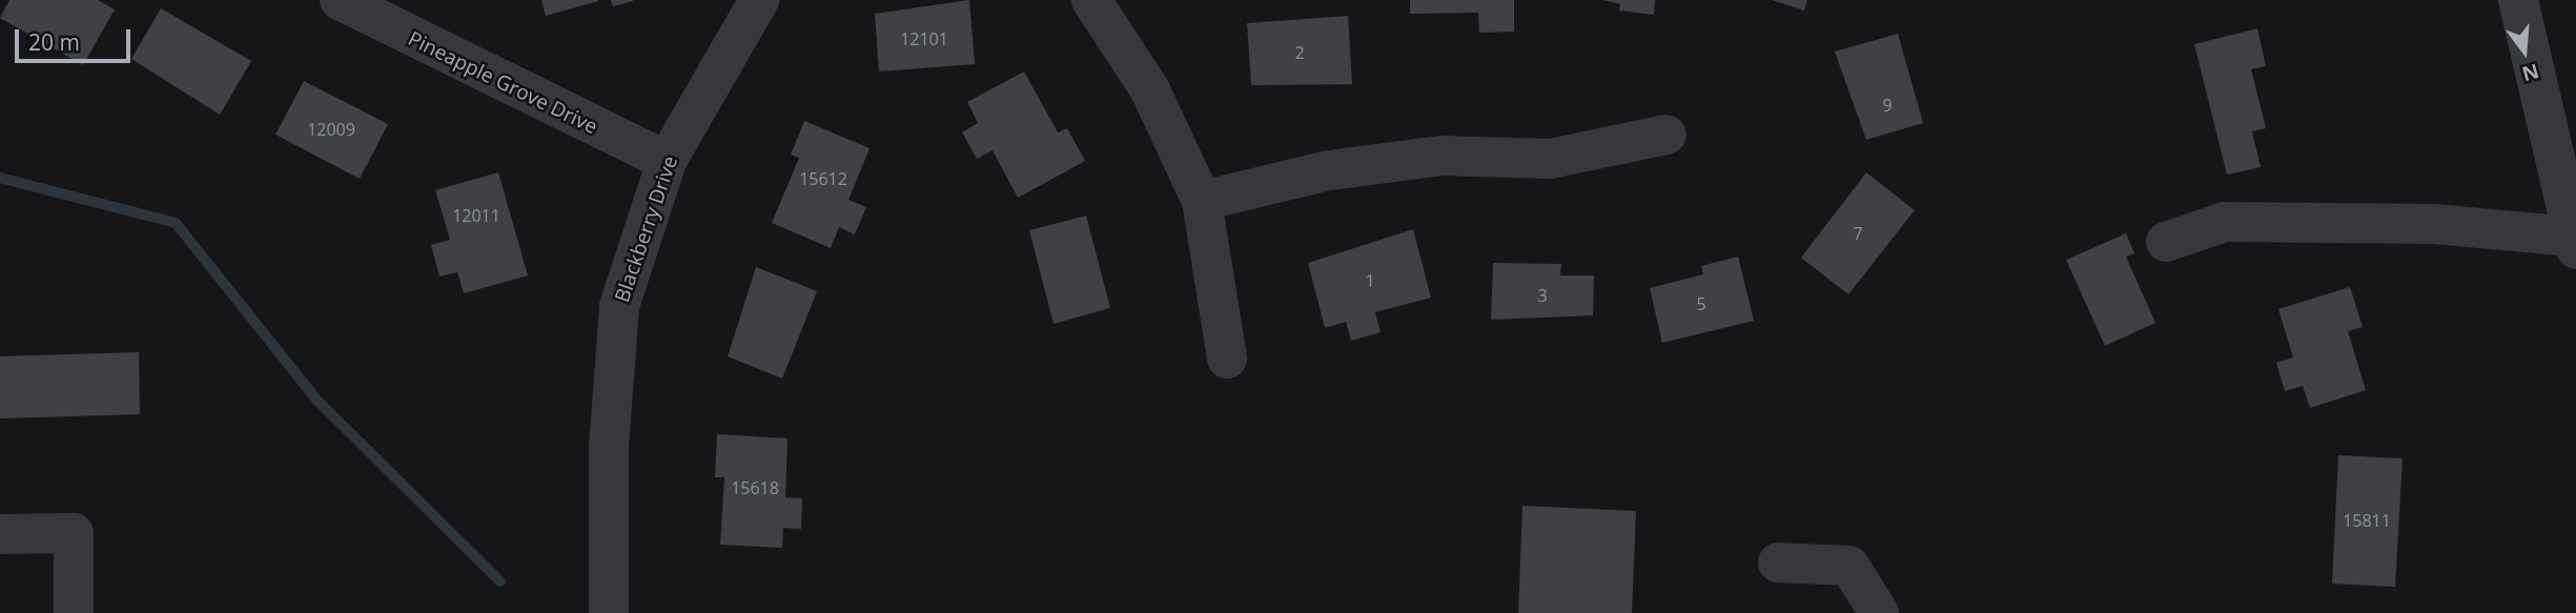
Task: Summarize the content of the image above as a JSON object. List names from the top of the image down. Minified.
{"streets":{"street":["Pineapple Grove Drive","Blackberry Drive"]},"crossings":[["Pineapple Grove Drive","Blackberry Drive"]],"house_numbers":["12101","2","9","12009","15612","12011","7","1","3","5","15618","15811"],"scale_bar":"20 m","north":"bottom"}
